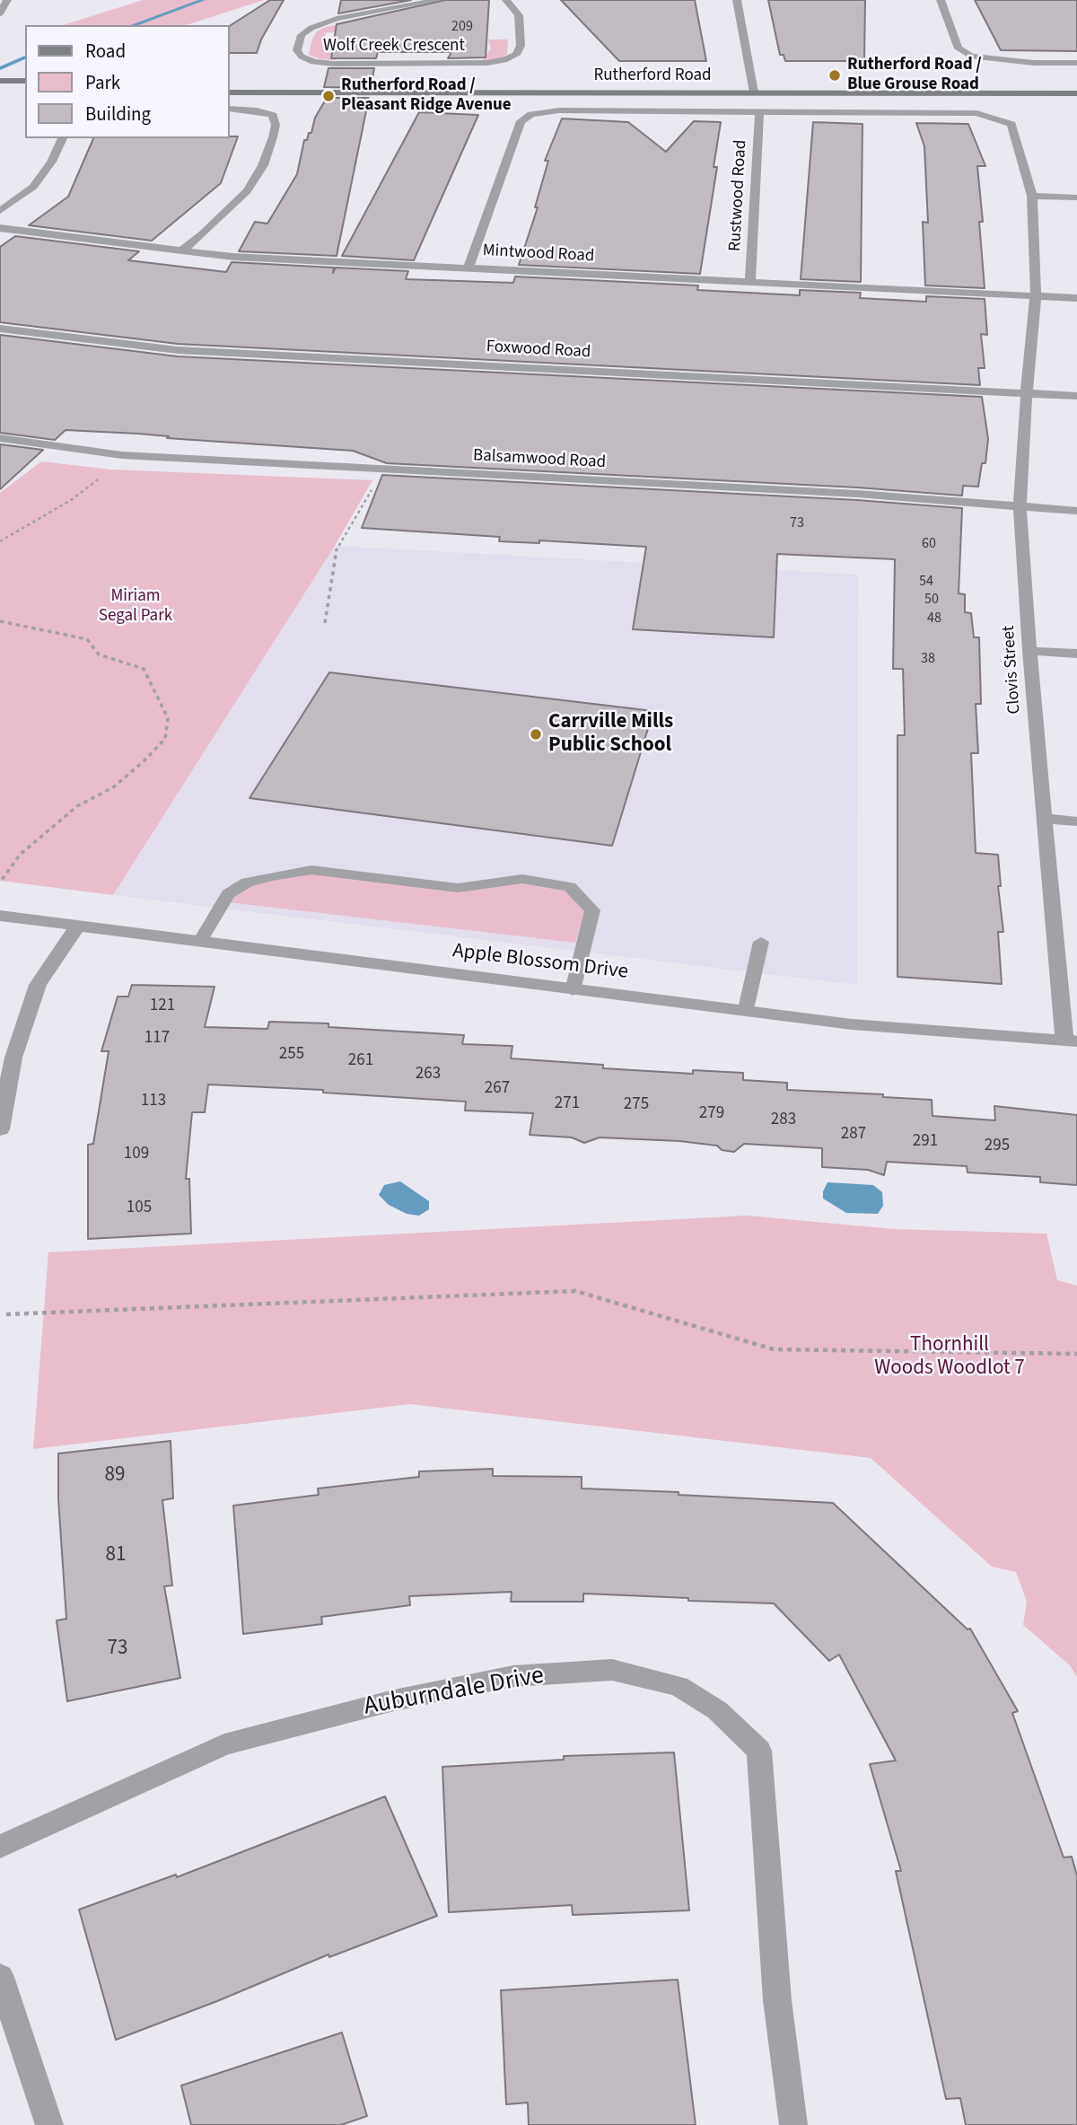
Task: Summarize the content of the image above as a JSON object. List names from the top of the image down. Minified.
{"streets":{"main road":["Rutherford Road"],"street":["Wolf Creek Crescent","Rustwood Road","Mintwood Road","Foxwood Road","Balsamwood Road","Clovis Street","Apple Blossom Drive","Auburndale Drive"]},"crossings":[["Rustwood Road","Mintwood Road"],["Rustwood Road","Clovis Street"],["Mintwood Road","Clovis Street"],["Foxwood Road","Clovis Street"],["Balsamwood Road","Clovis Street"],["Clovis Street","Apple Blossom Drive"]],"parks":["Miriam Segal Park","Thornhill Woods Woodlot 7"],"places":["Rutherford Road / Blue Grouse Road","Rutherford Road / Pleasant Ridge Avenue","Carrville Mills Public School"],"house_numbers":["209","73","60","54","50","48","38","121","117","255","261","263","267","113","271","275","279","283","287","291","295","109","105","89","81","73"],"legend":["Road","Park","Building"]}
